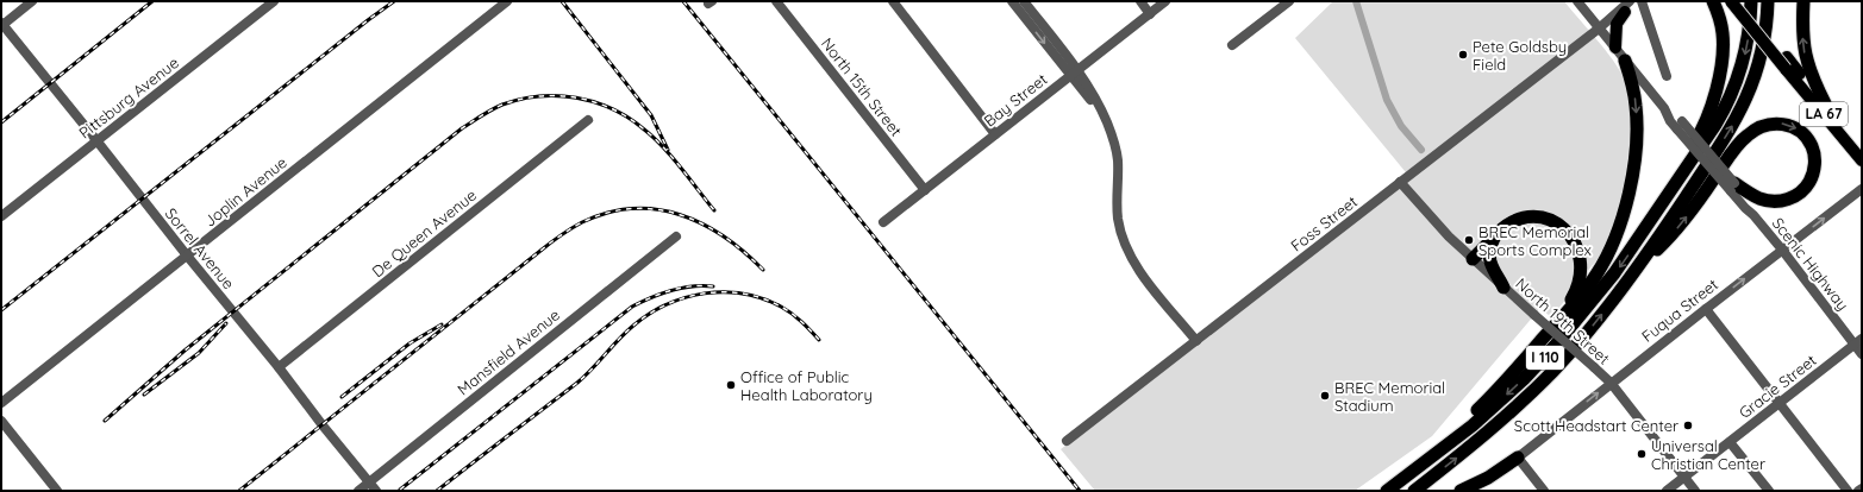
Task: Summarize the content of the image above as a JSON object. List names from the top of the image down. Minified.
{"streets":{"highway":["I 110"],"main road":["LA 67"],"street":["North 15th Street","Pittsburg Avenue","Bay Street","Joplin Avenue","Foss Street","De Queen Avenue","Sorrel Avenue","Scenic Highway","Fuqua Street","North 19th Street","Mansfield Avenue","Gracie Street"]},"crossings":[["North 15th Street","Bay Street"],["Pittsburg Avenue","Sorrel Avenue"],["Joplin Avenue","Sorrel Avenue"],["Foss Street","Scenic Highway"],["Foss Street","North 19th Street"],["De Queen Avenue","Sorrel Avenue"],["Sorrel Avenue","Mansfield Avenue"],["Scenic Highway","Fuqua Street"],["Scenic Highway","Gracie Street"],["Fuqua Street","North 19th Street"],["North 19th Street","Gracie Street"]],"one_way":["Fuqua Street"],"places":["Pete Goldsby Field","BREC Memorial Sports Complex","Office of Public Health Laboratory","BREC Memorial Stadium","Scott Headstart Center","Universal Christian Center"]}
